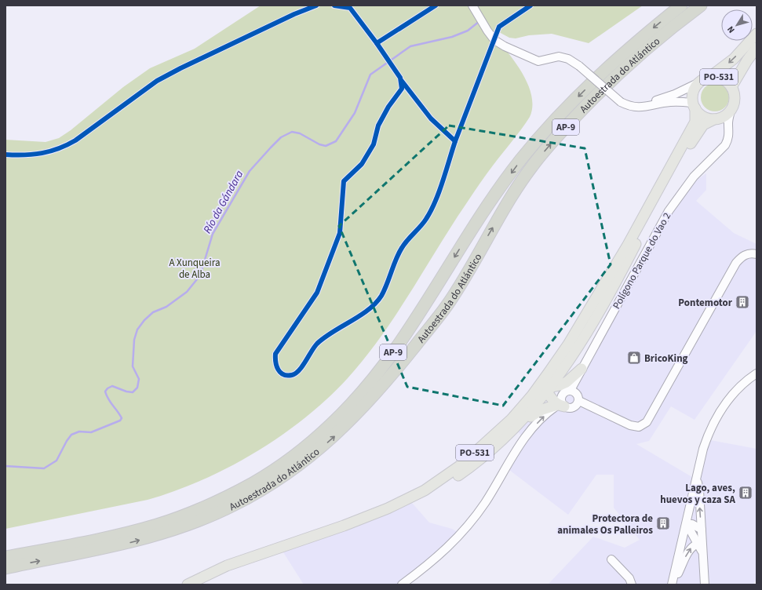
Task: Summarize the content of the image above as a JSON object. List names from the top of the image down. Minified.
{"streets":{"highway":["Autoestrada do Atlántico","AP-9"],"main road":["PO-531"],"street":["Polígono Parque do Vao 2"]},"water":["Río da Gándara"],"parks":["A Xunqueira de Alba"],"places":{"building":["Pontemotor","Lago, aves, huevos y caza SA","Protectora de animales Os Palleiros"],"shop":["BricoKing"]},"north":"bottom left"}
